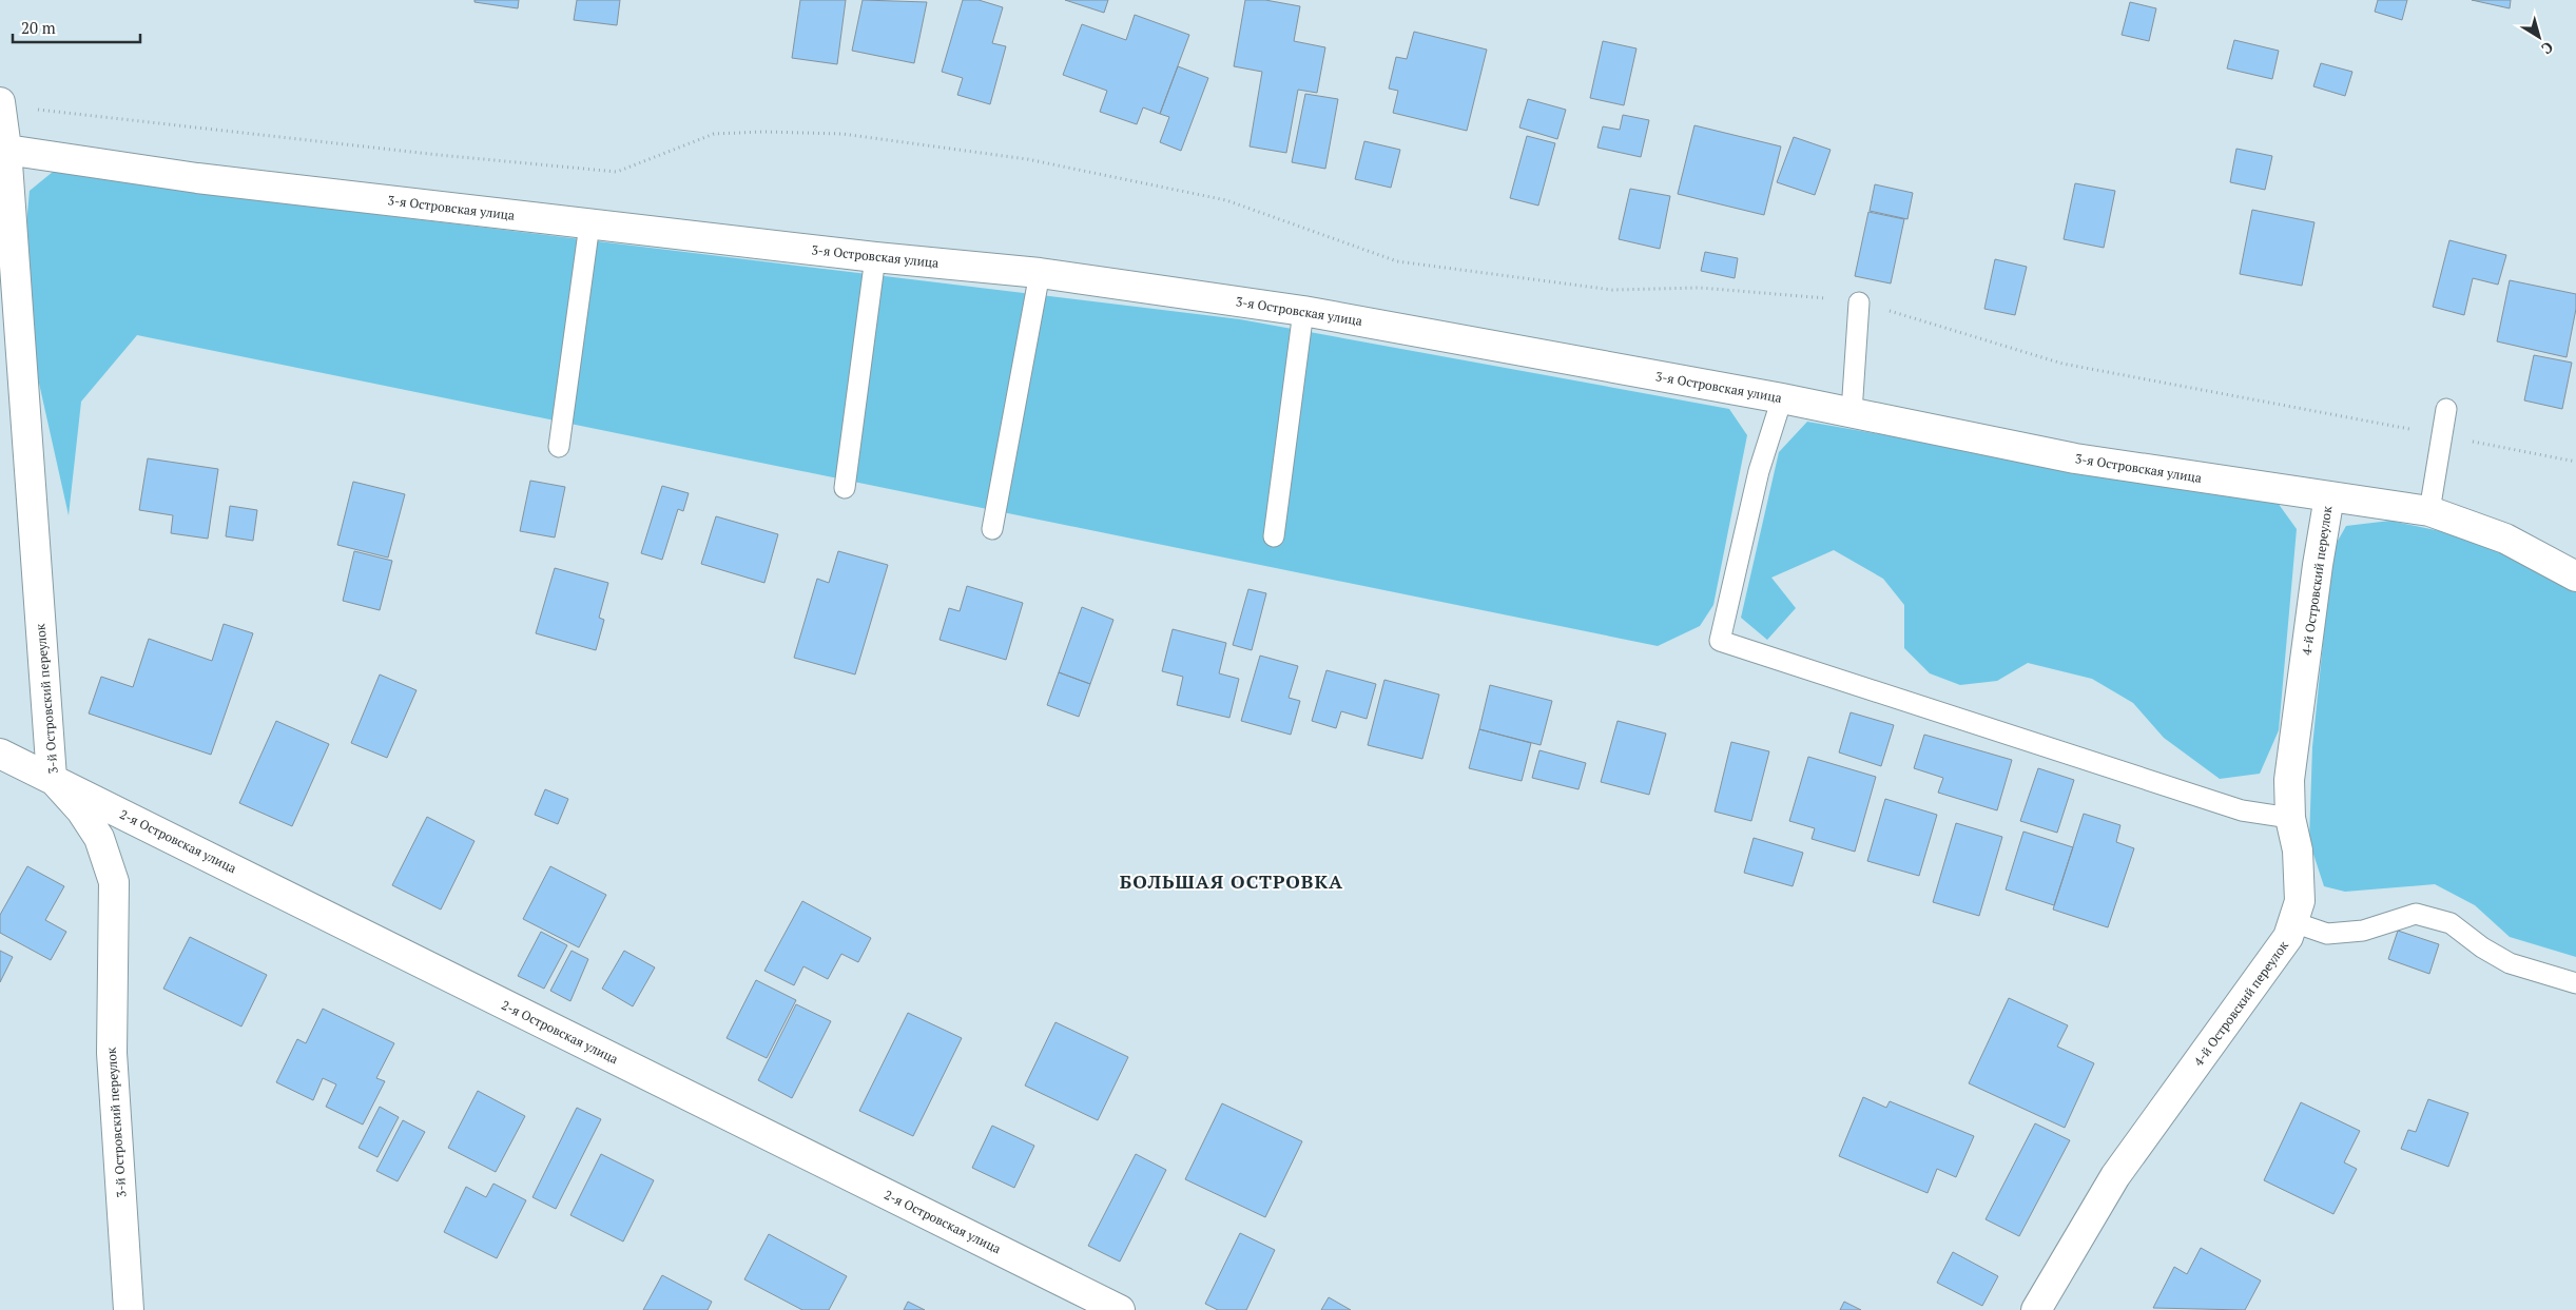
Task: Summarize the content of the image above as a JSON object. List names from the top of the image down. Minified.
{"streets":{"street":["3-я Островская улица","4-й Островский переулок","3-й Островский переулок","2-я Островская улица"]},"crossings":[["3-я Островская улица","4-й Островский переулок"],["3-я Островская улица","3-й Островский переулок"],["3-й Островский переулок","2-я Островская улица"]],"districts":["БОЛЬШАЯ ОСТРОВКА"],"scale_bar":"20 m","north":"bottom right"}
